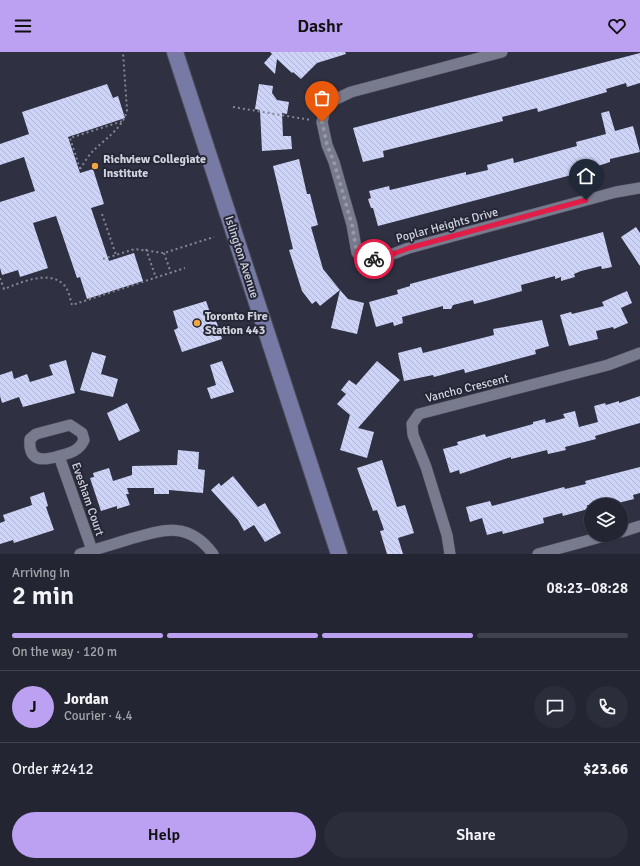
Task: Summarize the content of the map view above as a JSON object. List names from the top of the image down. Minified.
{"streets":{"main road":["Islington Avenue"],"street":["Poplar Heights Drive","Vancho Crescent","Evesham Court"]},"places":["Richview Collegiate Institute","Toronto Fire Station 443"],"page":{"header":"Dashr","heading":["2 min","Arriving in","08:23–08:28"],"panel":["Jordan","Courier · 4.4","Order #2412","$23.66"],"bar":"On the way · 120 m","round":"J","buttons":["Help","Share"]}}
